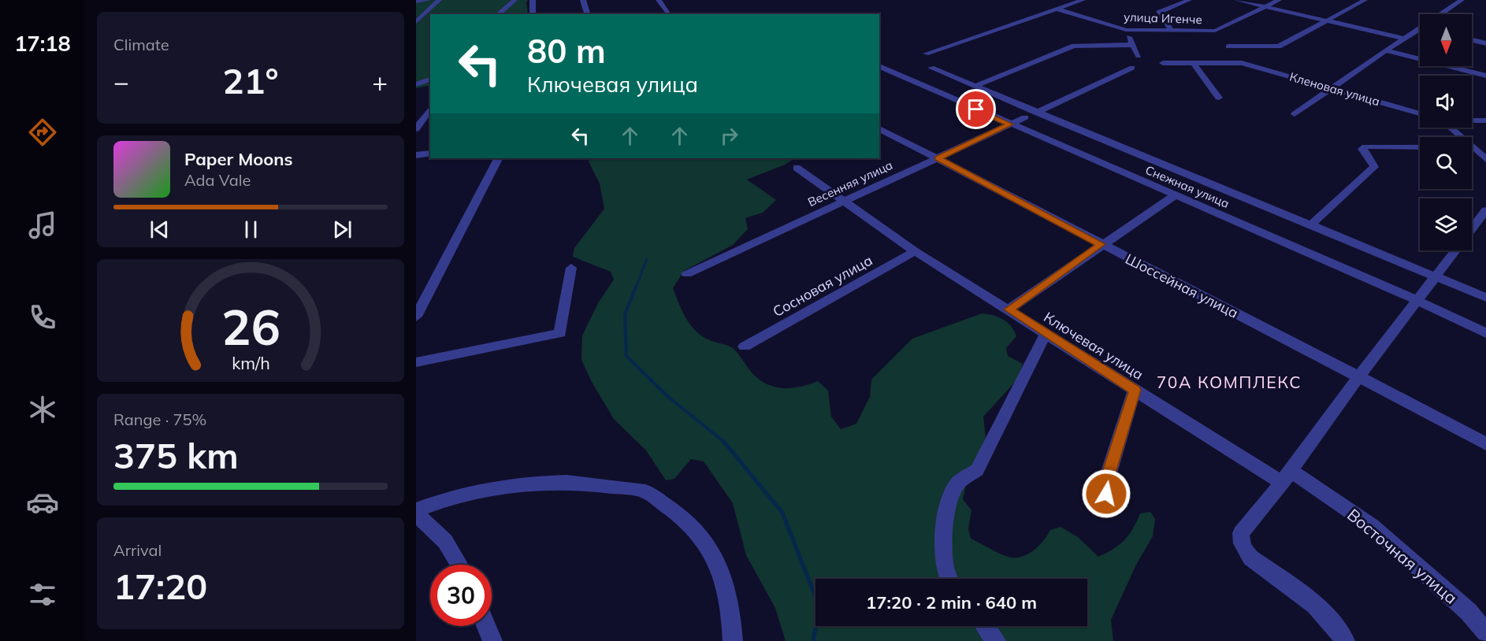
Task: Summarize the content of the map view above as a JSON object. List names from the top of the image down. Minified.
{"streets":{"street":["улица Игенче","Кленовая улица","Весенняя улица","Снежная улица","Сосновая улица","Шоссейная улица","Ключевая улица","Восточная улица"]},"crossings":[["Весенняя улица","Снежная улица"],["Весенняя улица","Шоссейная улица"],["Весенняя улица","Ключевая улица"],["Сосновая улица","Ключевая улица"],["Ключевая улица","Восточная улица"]],"districts":["70А КОМПЛЕКС"],"north":"bottom","page":{"tabs":"17:18","tile":["Climate",["Range · 75%","375 km"],["Arrival","17:20"]],"turn":["80 m","Ключевая улица"],"heat":["−","21°","+"],"song":["Paper Moons","Ada Vale"],"limit":"30","trip":"17:20 · 2 min · 640 m","gauge":["26","km/h"]}}
